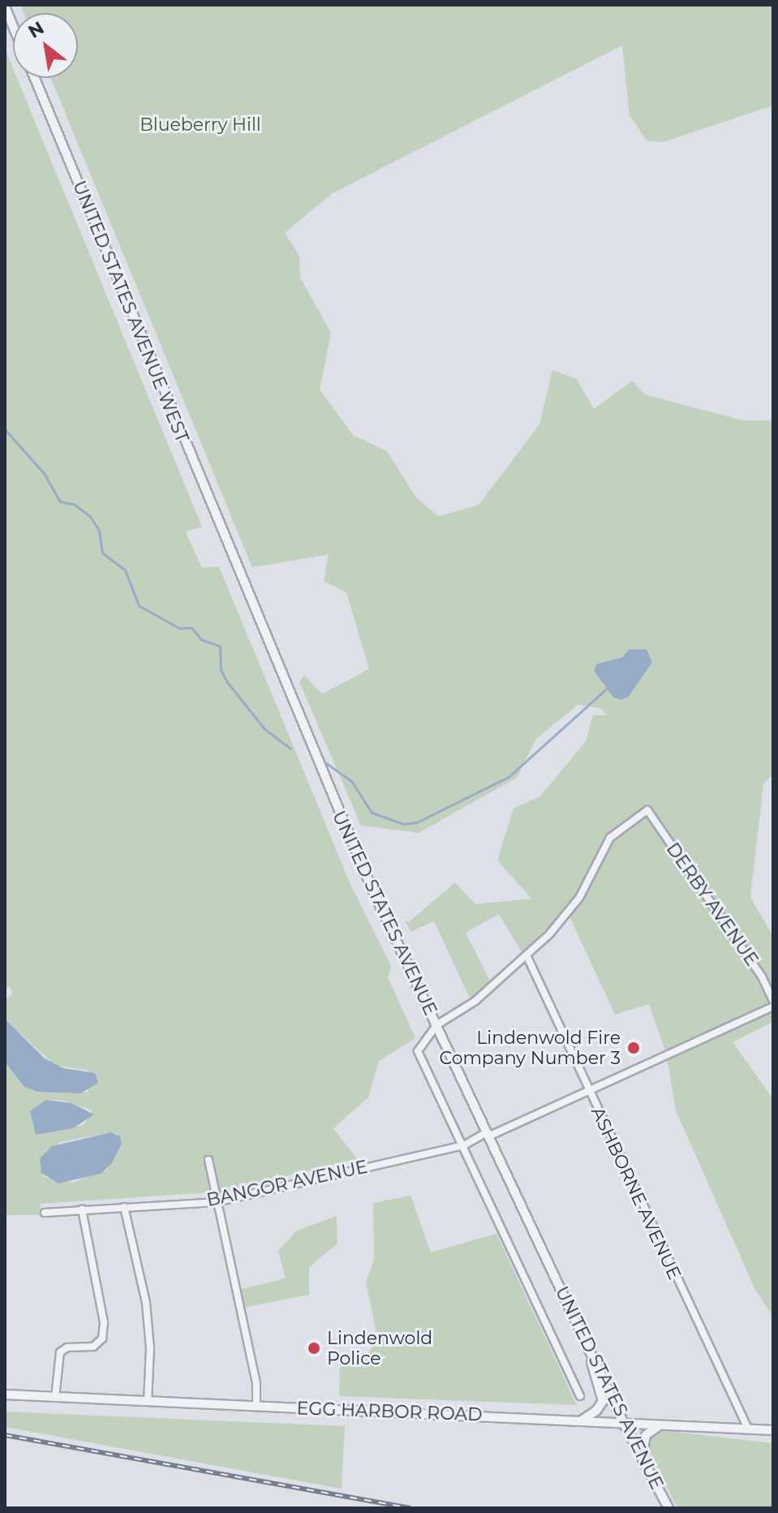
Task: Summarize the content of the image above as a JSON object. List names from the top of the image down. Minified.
{"streets":{"street":["UNITED STATES AVENUE WEST","DERBY AVENUE","UNITED STATES AVENUE","BANGOR AVENUE","ASHBORNE AVENUE","EGG HARBOR ROAD"]},"crossings":[["UNITED STATES AVENUE WEST","UNITED STATES AVENUE"],["DERBY AVENUE","ASHBORNE AVENUE"],["UNITED STATES AVENUE","BANGOR AVENUE"],["UNITED STATES AVENUE","EGG HARBOR ROAD"],["BANGOR AVENUE","ASHBORNE AVENUE"],["ASHBORNE AVENUE","EGG HARBOR ROAD"]],"parks":["Blueberry Hill"],"places":["Lindenwold Fire Company Number 3","Lindenwold Police"],"north":"top left"}
